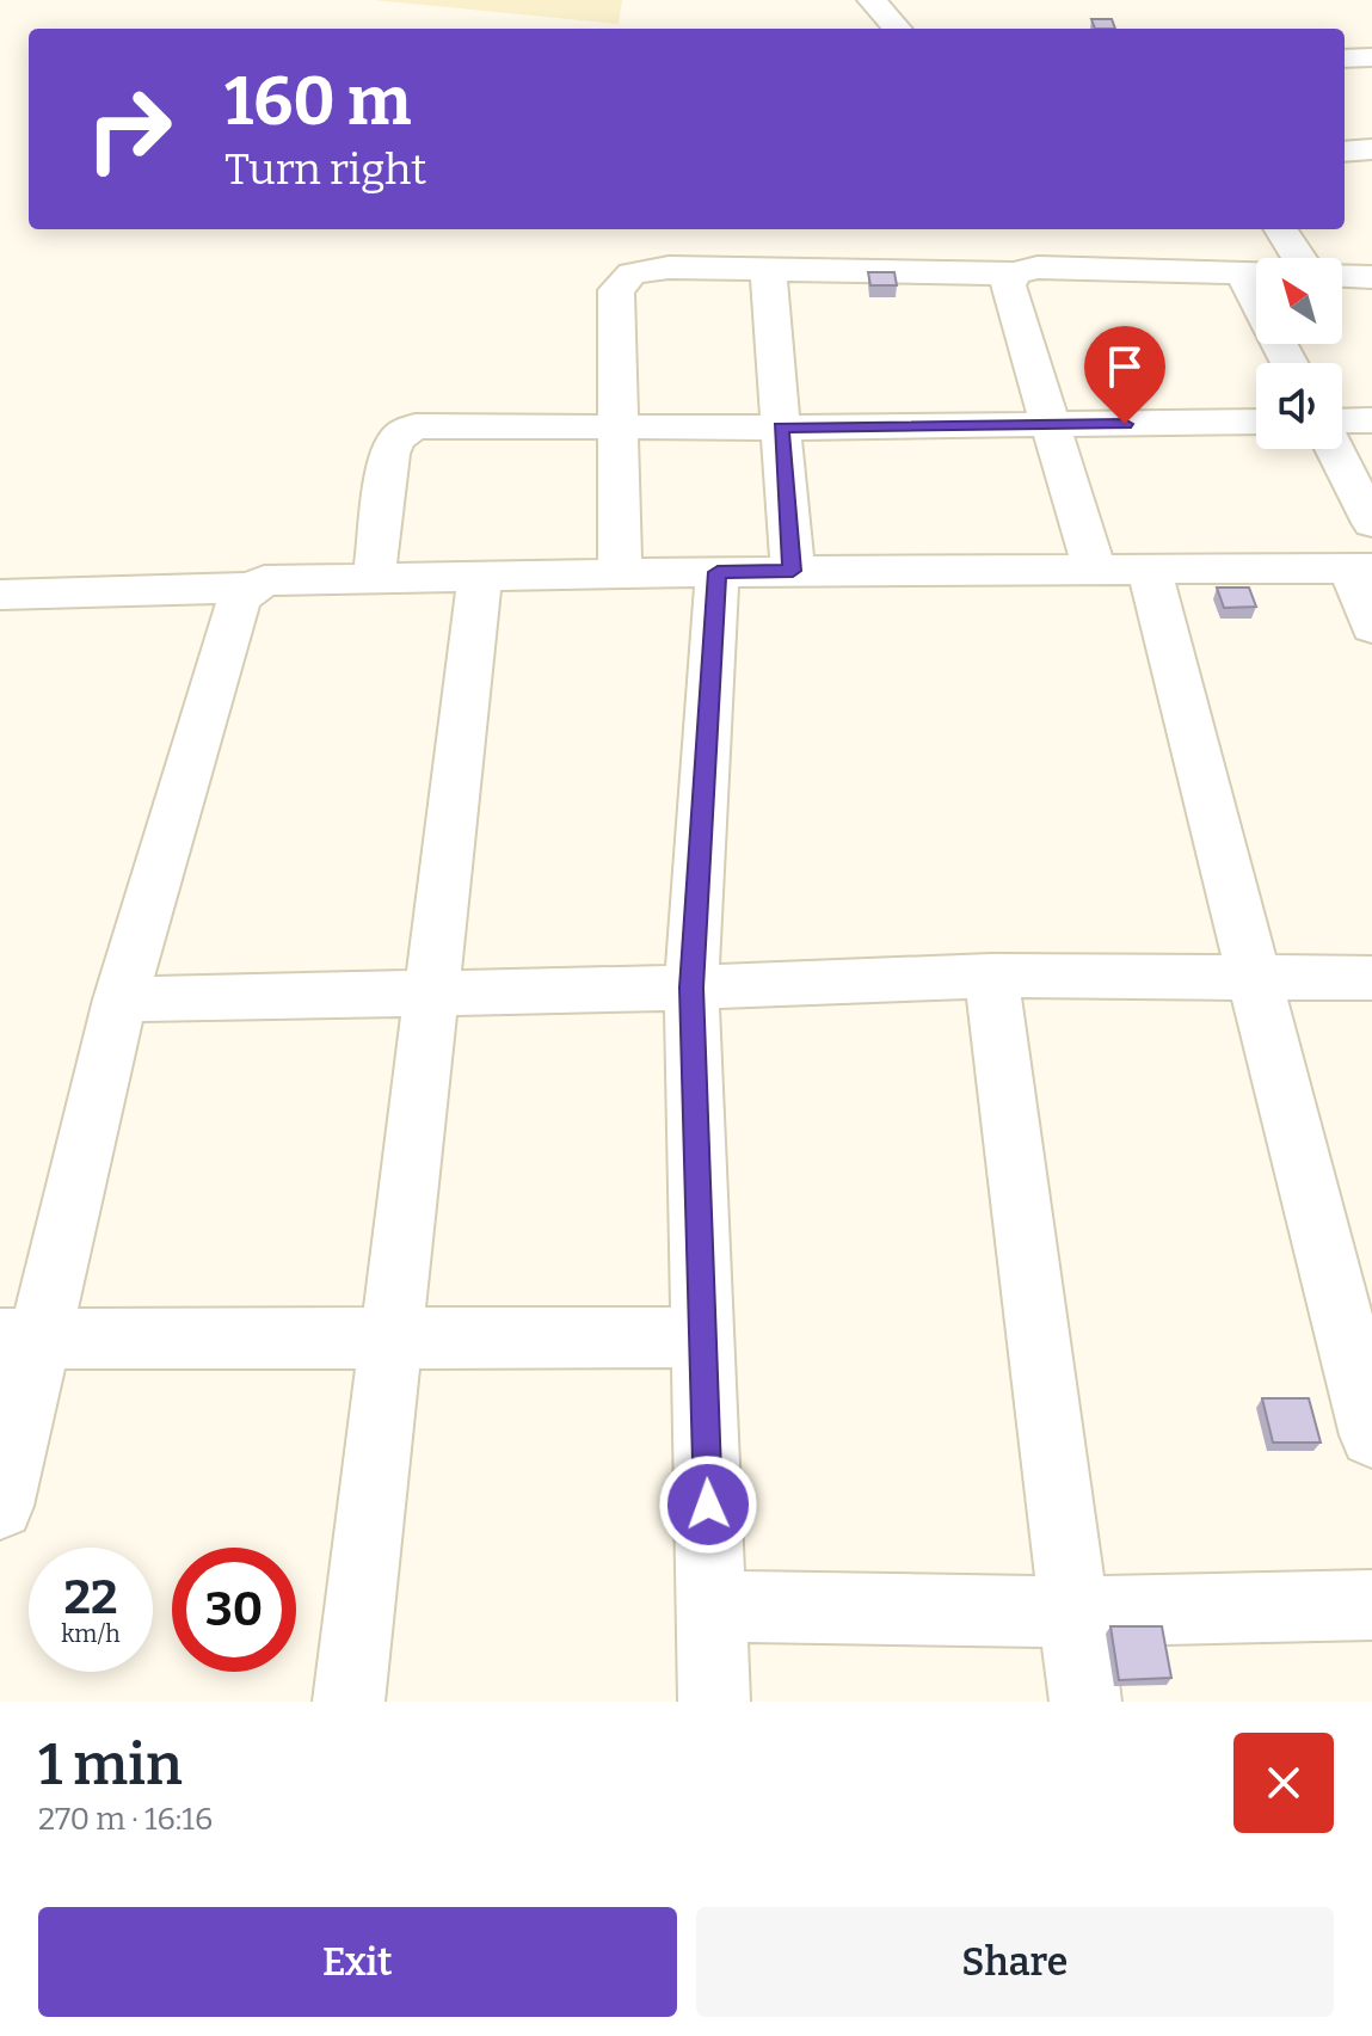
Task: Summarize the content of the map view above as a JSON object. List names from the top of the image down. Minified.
{"north":"top left","page":{"turn":["160 m","Turn right"],"speed":"22 km/h","limit":"30","heading":["1 min","270 m · 16:16"],"buttons":["Exit","Share"]}}
